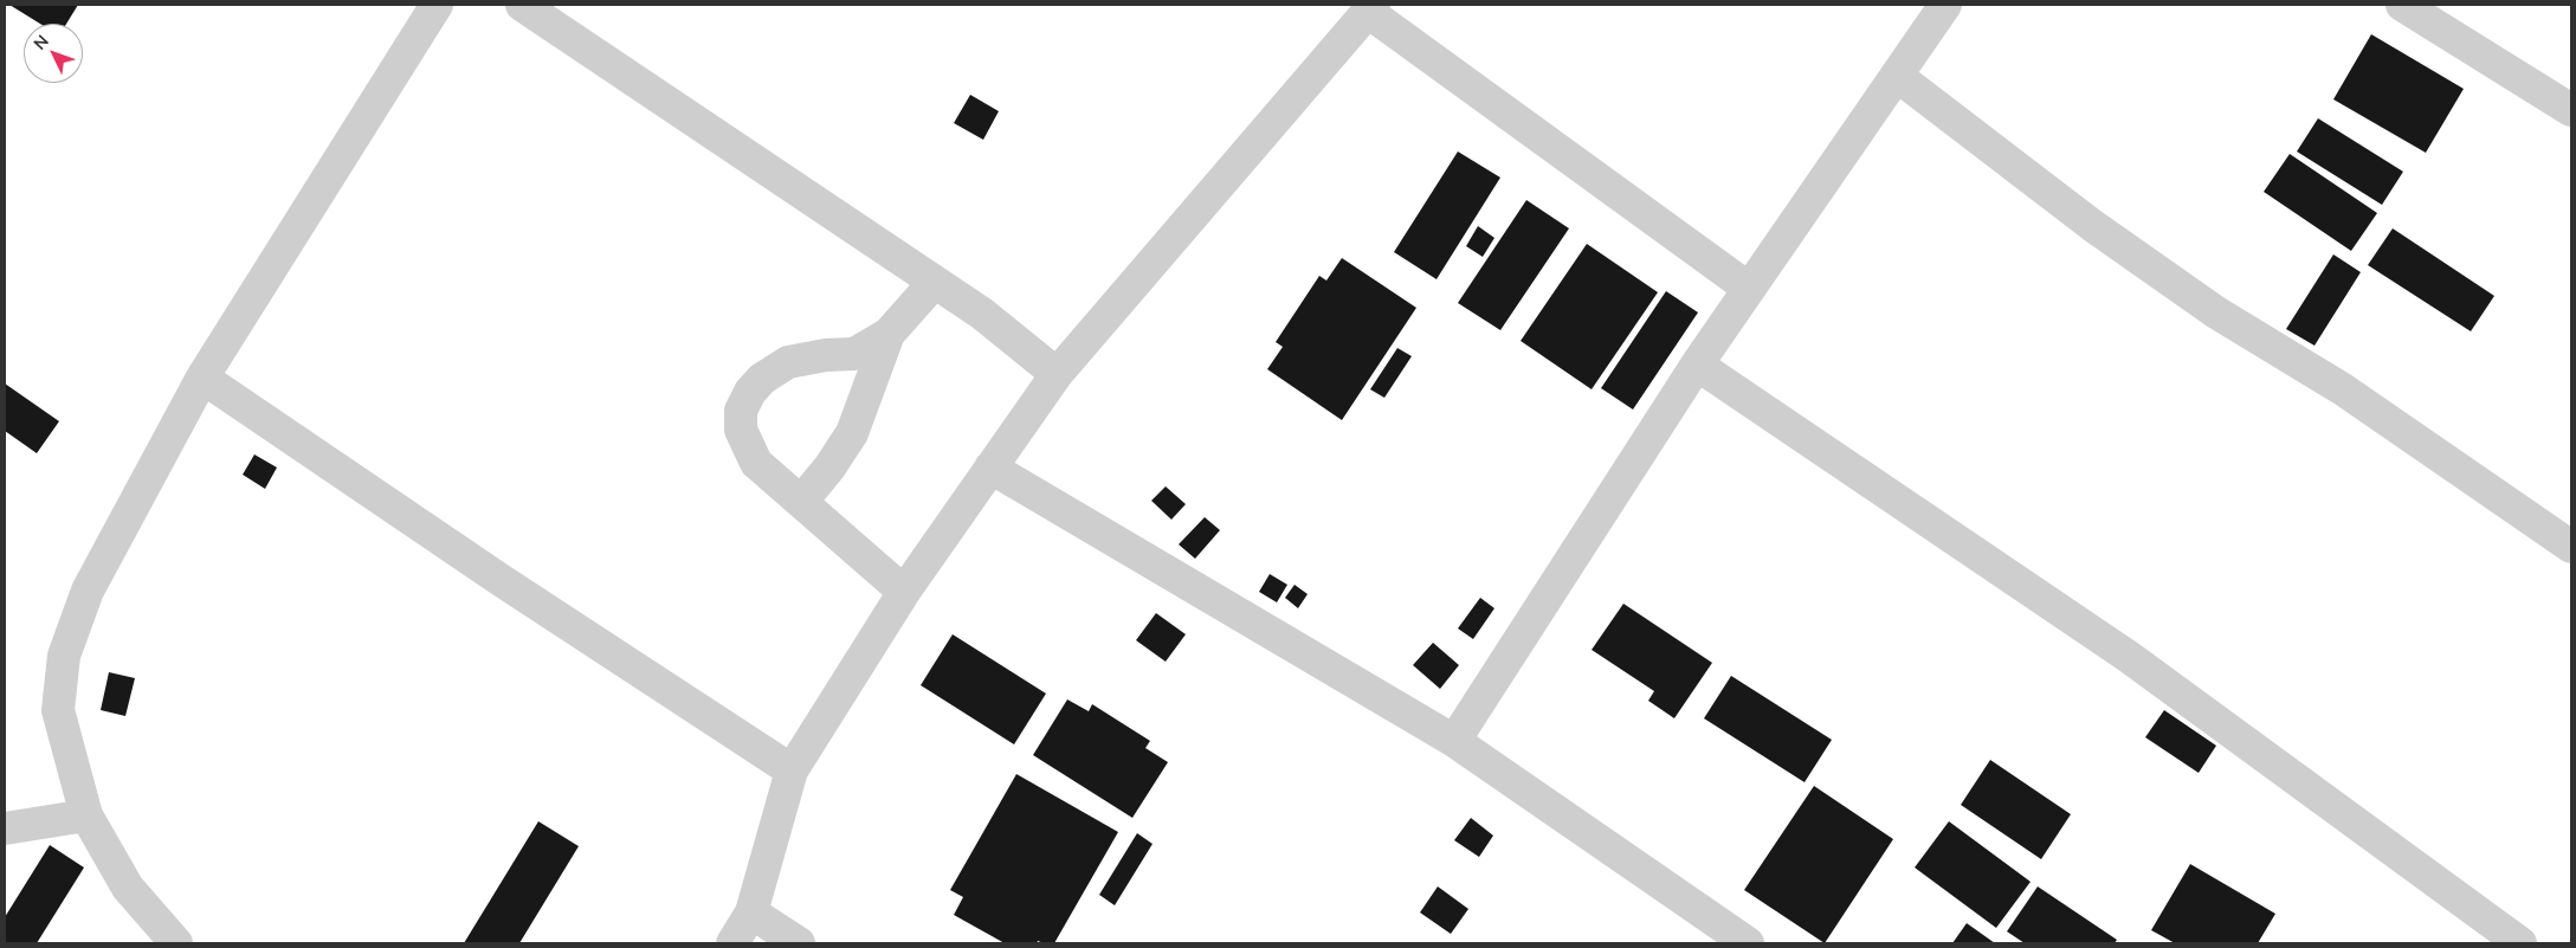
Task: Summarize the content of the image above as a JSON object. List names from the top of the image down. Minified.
{"north":"top left"}
